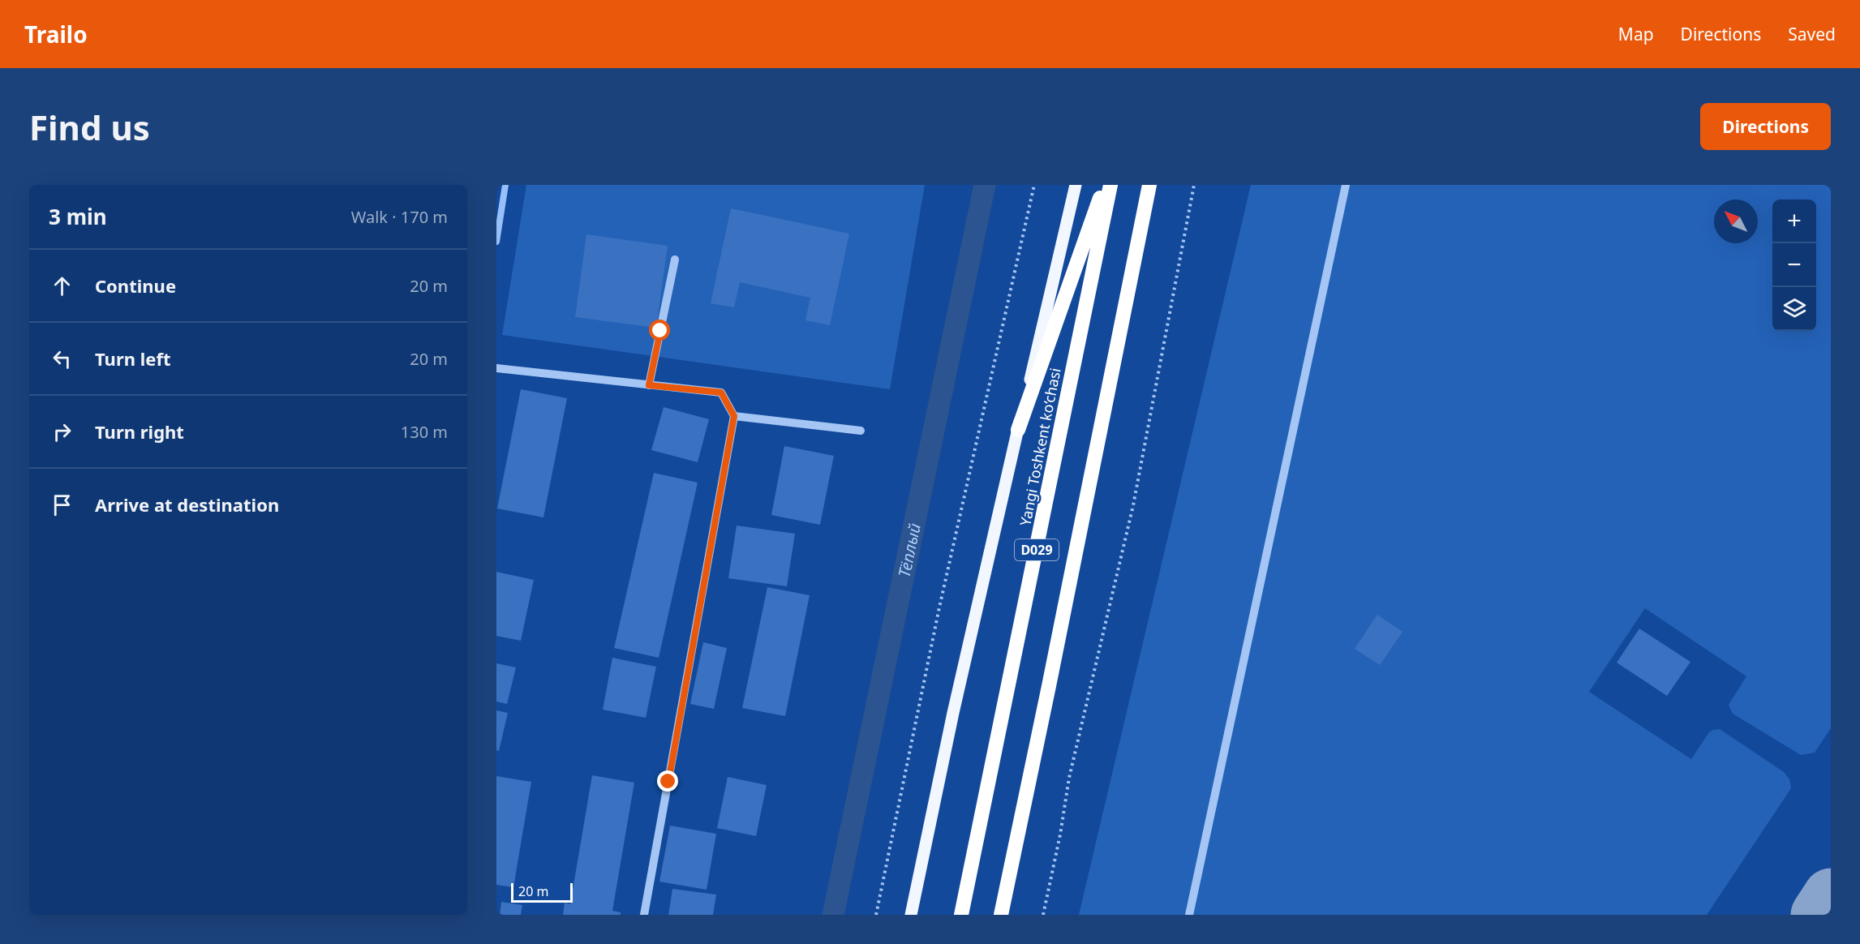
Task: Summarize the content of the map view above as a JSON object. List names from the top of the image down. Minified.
{"streets":{"highway":["Yangi Toshkent ko‘chasi","D029"]},"water":["Тёплый"],"scale_bar":"20 m","north":"top left","page":{"header":"Trailo","nav":["Map","Directions","Saved"],"buttons":"Directions","title":"Find us","heading":["3 min","Walk · 170 m"],"map_buttons":["+","−"],"list":[["Continue","20 m"],["Turn left","20 m"],["Turn right","130 m"],"Arrive at destination"],"scale":"20 m"}}
